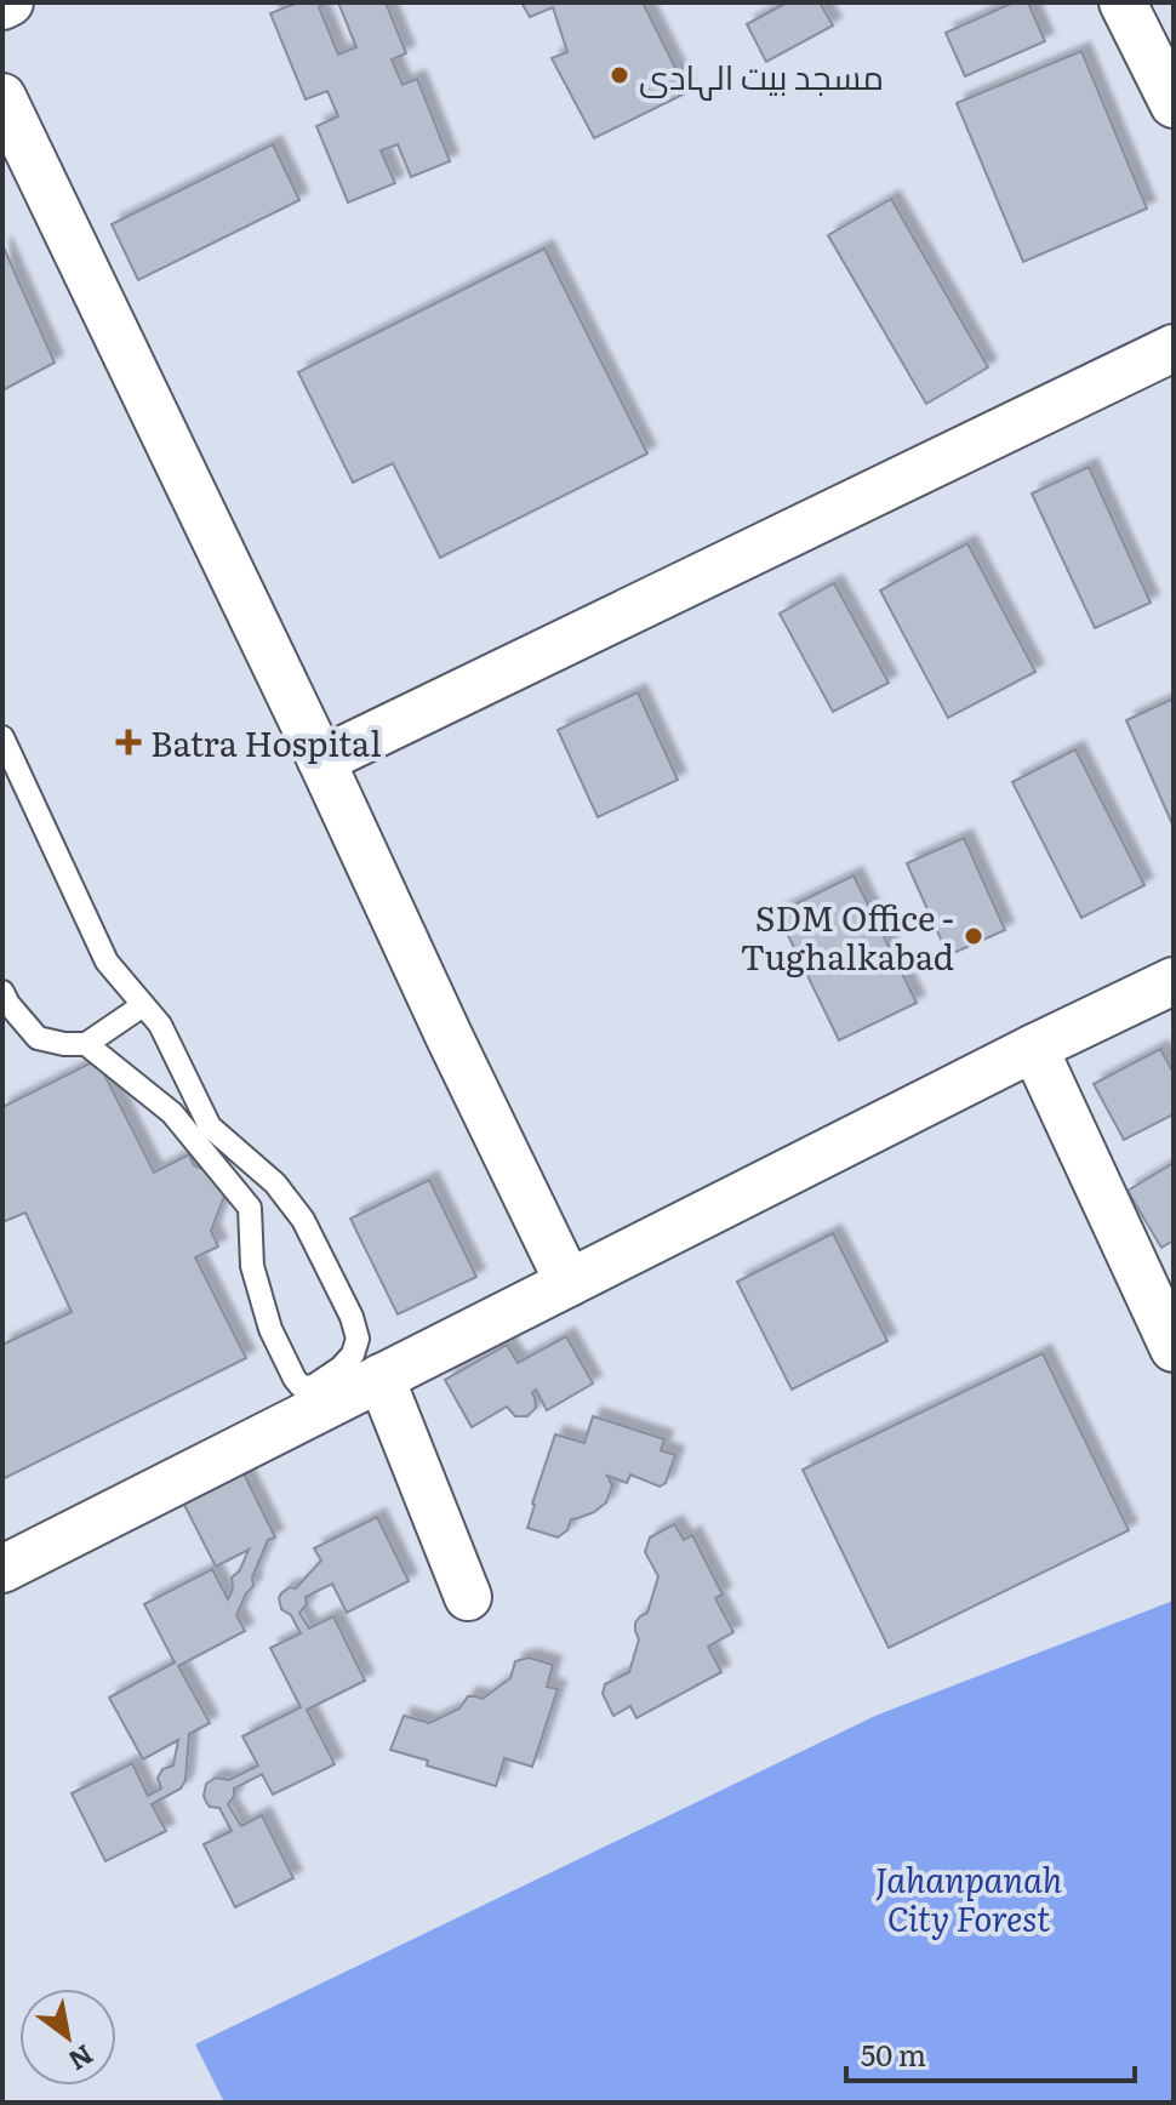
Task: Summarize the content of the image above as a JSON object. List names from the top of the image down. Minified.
{"parks":["Jahanpanah City Forest"],"places":{"other":["مسجد بیت الہادی","SDM Office - Tughalkabad"],"health":["Batra Hospital"]},"scale_bar":"50 m","north":"bottom right"}
